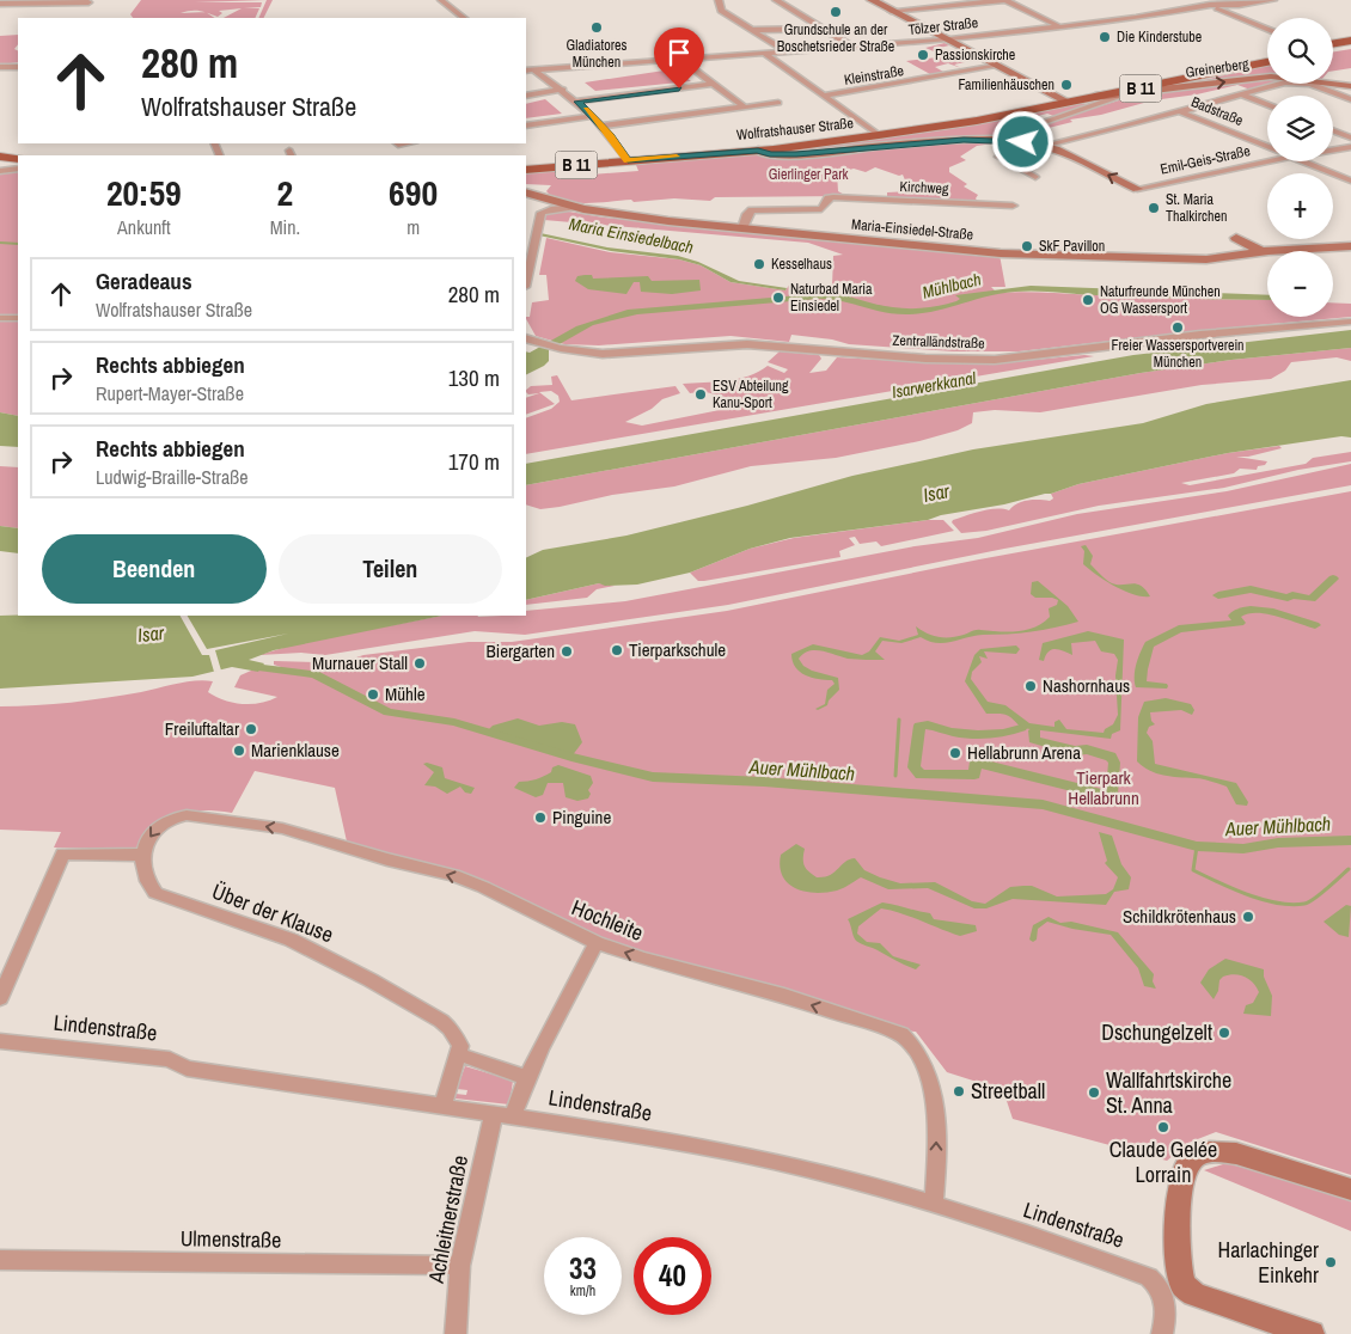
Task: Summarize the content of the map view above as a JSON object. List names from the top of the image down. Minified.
{"streets":{"main road":["B 11","Wolfratshauser Straße"],"street":["Tölzer Straße","Greinerberg","Kleinstraße","Badstraße","Emil-Geis-Straße","Kirchweg","Maria-Einsiedel-Straße","Zentralländstraße","Über der Klause","Hochleite","Lindenstraße","Achleitnerstraße","Ulmenstraße"]},"crossings":[["Greinerberg","B 11"],["B 11","Wolfratshauser Straße"],["Kirchweg","Maria-Einsiedel-Straße"],["Über der Klause","Hochleite"],["Hochleite","Lindenstraße"],["Hochleite","Achleitnerstraße"],["Lindenstraße","Achleitnerstraße"],["Achleitnerstraße","Ulmenstraße"]],"one_way":["Hochleite"],"water":["Maria Einsiedelbach","Mühlbach","Isarwerkkanal","Isar","Auer Mühlbach"],"parks":["Gierlinger Park","Tierpark Hellabrunn"],"places":["Grundschule an der Boschetsrieder Straße","Gladiatores München","Die Kinderstube","Passionskirche","Familienhäuschen","St. Maria Thalkirchen","SkF Pavillon","Kesselhaus","Naturbad Maria Einsiedel","Naturfreunde München OG Wassersport","Freier Wassersportverein München","ESV Abteilung Kanu-Sport","Tierparkschule","Biergarten","Murnauer Stall","Nashornhaus","Mühle","Freiluftaltar","Marienklause","Hellabrunn Arena","Pinguine","Schildkrötenhaus","Dschungelzelt","Streetball","Wallfahrtskirche St. Anna","Claude Gelée Lorrain","Harlachinger Einkehr"],"page":{"map_buttons":["+","−"],"turn":["280 m","Wolfratshauser Straße"],"eta":["20:59","Ankunft","2","Min.","690","m"],"list":[{"name":"Geradeaus","note":"Wolfratshauser Straße","value":"280 m"},{"name":"Rechts abbiegen","note":"Rupert-Mayer-Straße","value":"130 m"},{"name":"Rechts abbiegen","note":"Ludwig-Braille-Straße","value":"170 m"}],"buttons":["Beenden","Teilen"],"speed":"33 km/h","limit":"40"}}
